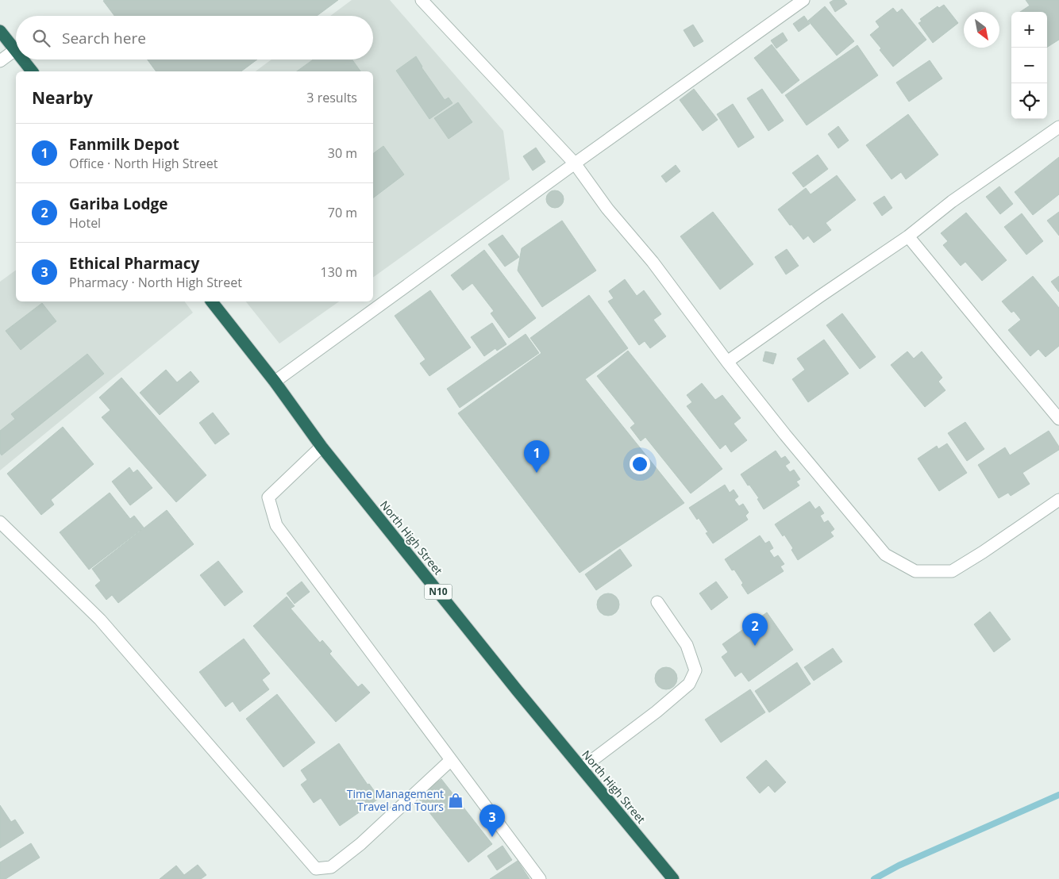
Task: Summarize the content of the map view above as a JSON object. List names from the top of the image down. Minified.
{"streets":{"highway":["North High Street","N10"]},"places":{"shop":["Time Management Travel and Tours"]},"north":"bottom right","page":{"map_buttons":["+","−"],"search":"Search here","heading":["Nearby","3 results"],"list":[{"mark":"1","name":"Fanmilk Depot","note":"Office · North High Street","value":"30 m"},{"mark":"2","name":"Gariba Lodge","note":"Hotel","value":"70 m"},{"mark":"3","name":"Ethical Pharmacy","note":"Pharmacy · North High Street","value":"130 m"}],"pins":["1","2","3"]}}
